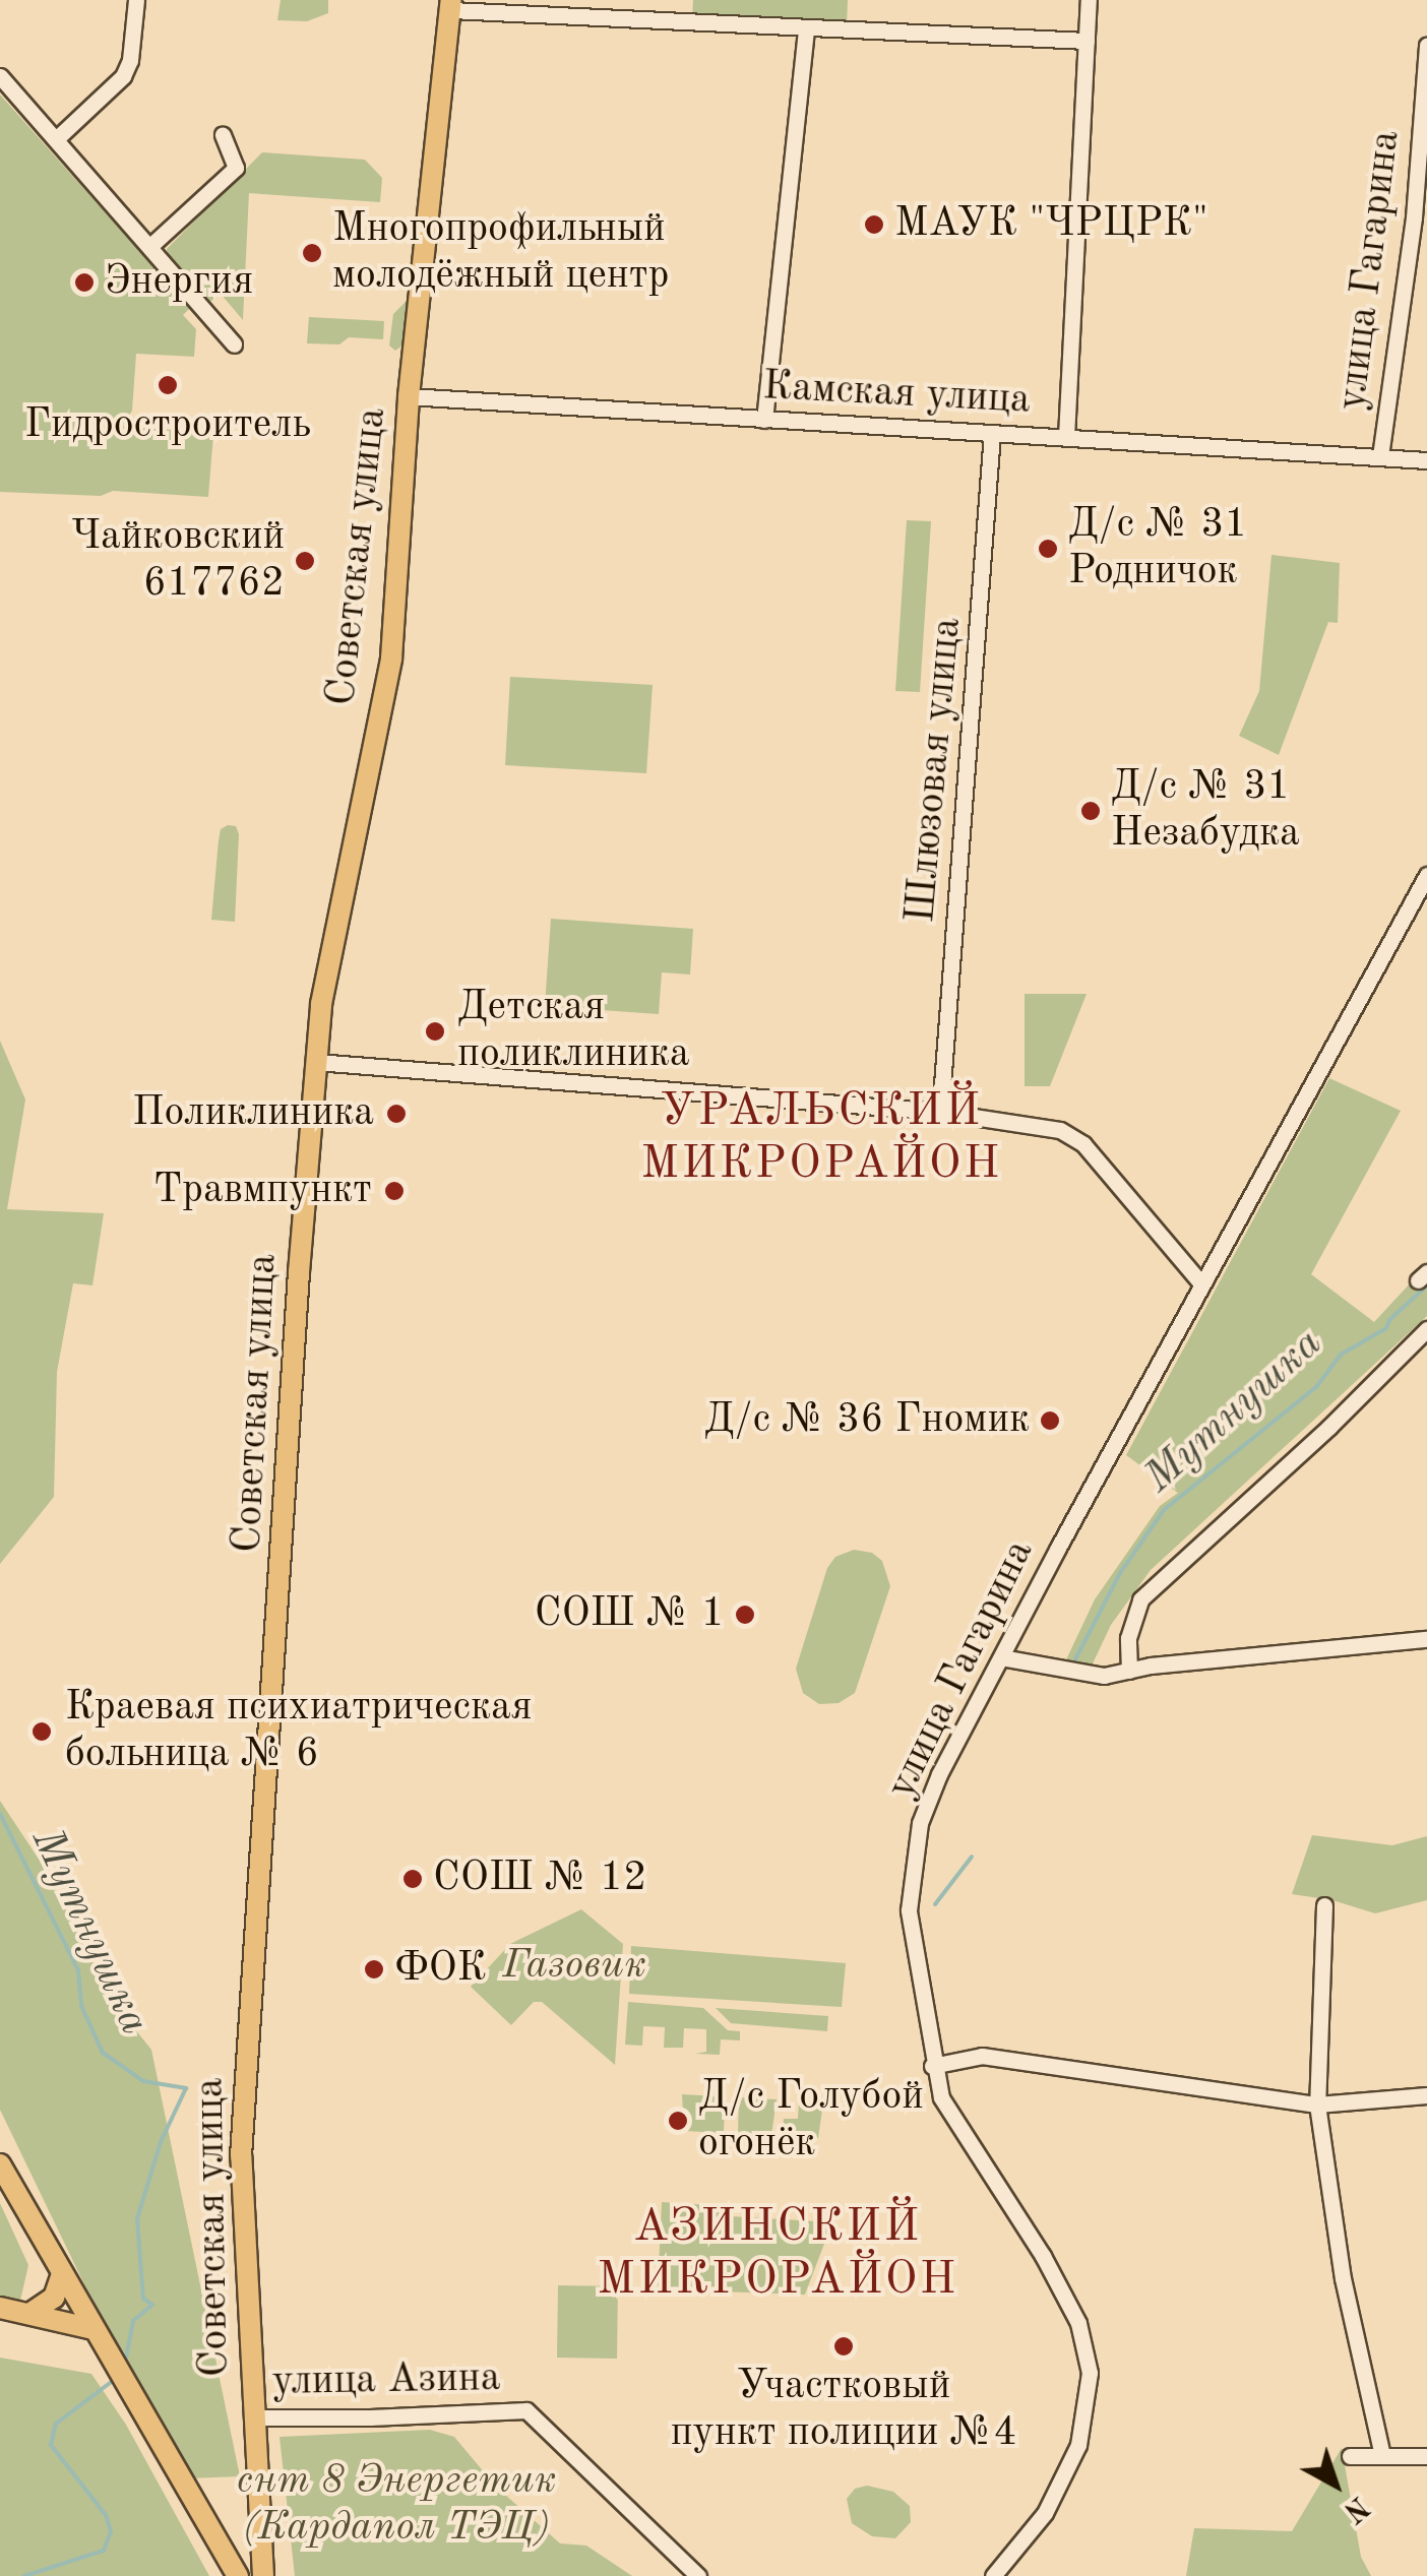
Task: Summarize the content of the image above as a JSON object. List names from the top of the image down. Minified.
{"streets":{"main road":["Советская улица"],"street":["улица Гагарина","Камская улица","Шлюзовая улица","улица Азина"]},"crossings":[["улица Гагарина","Камская улица"],["Камская улица","Советская улица"],["Камская улица","Шлюзовая улица"],["Советская улица","улица Азина"]],"districts":["УРАЛЬСКИЙ МИКРОРАЙОН","АЗИНСКИЙ МИКРОРАЙОН"],"water":["Мутнушка"],"parks":["Газовик","снт 8 Энергетик (Кардапол ТЭЦ)"],"places":["МАУК \"ЧРЦРК\"","Многопрофильный молодёжный центр","Энергия","Гидростроитель","Д/с № 31 Родничок","Чайковский 617762","Д/с № 31 Незабудка","Детская поликлиника","Поликлиника","Травмпункт","Д/с № 36 Гномик","СОШ № 1","Краевая психиатрическая больница № 6","СОШ № 12","ФОК","Д/с Голубой огонёк","Участковый пункт полиции №4"],"north":"bottom right"}
